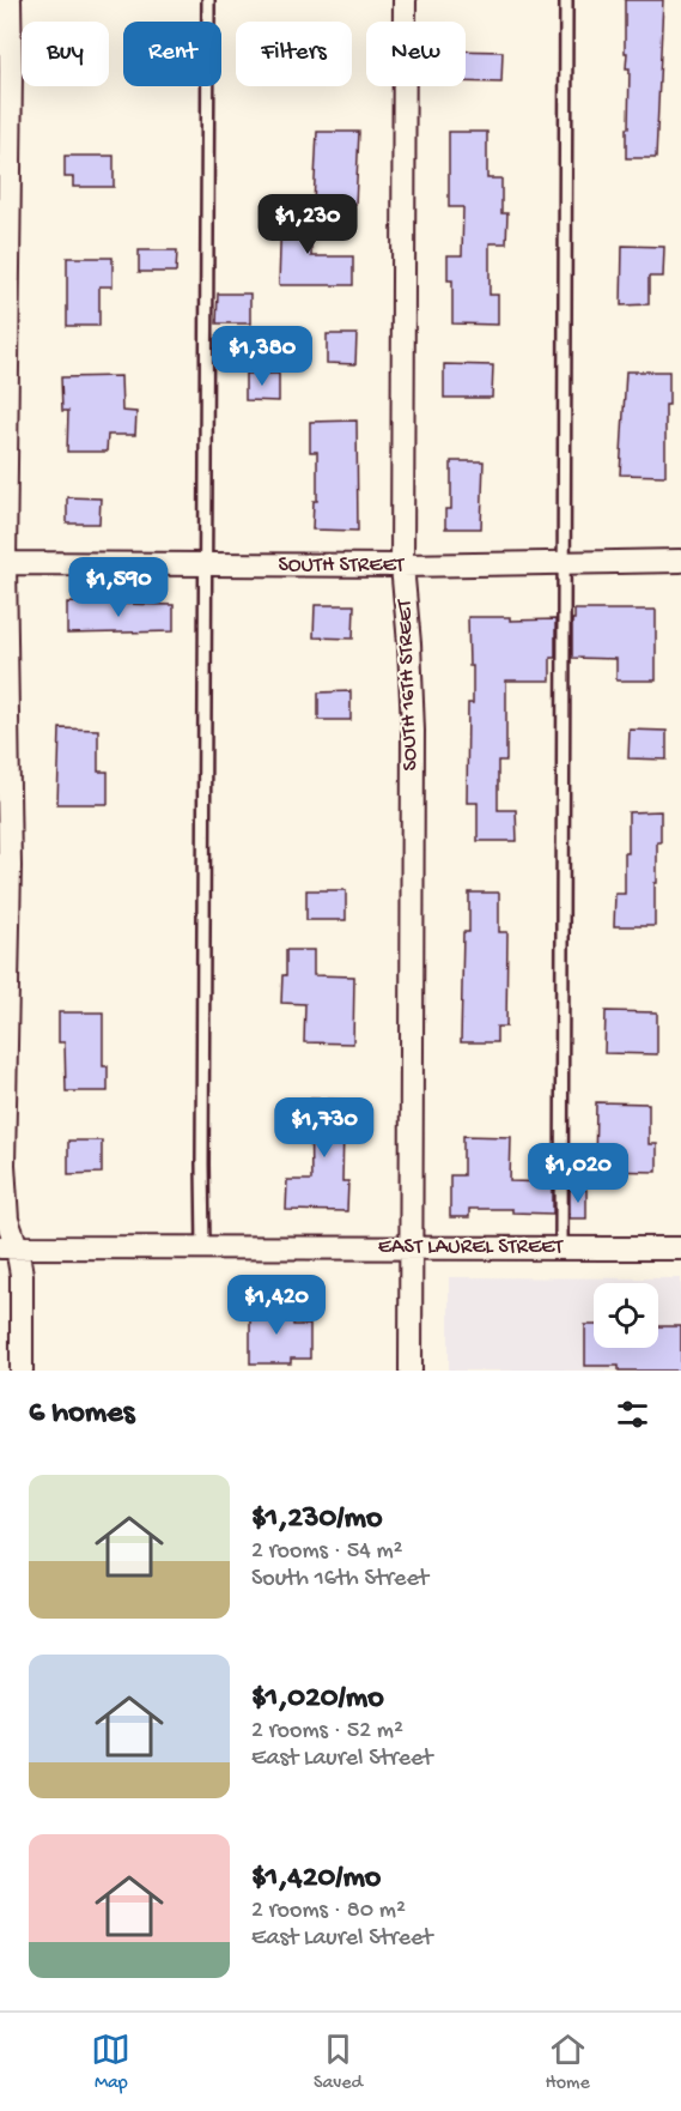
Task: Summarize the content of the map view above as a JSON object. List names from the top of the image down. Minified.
{"streets":{"street":["SOUTH STREET","SOUTH 16TH STREET","EAST LAUREL STREET"]},"crossings":[["SOUTH STREET","SOUTH 16TH STREET"],["SOUTH 16TH STREET","EAST LAUREL STREET"]],"page":{"chip":["Buy","Rent","Filters","New"],"price":["$1,230","$1,380","$1,590","$1,730","$1,020","$1,420"],"heading":"6 homes","list":[{"name":"$1,230/mo","note":"2 rooms · 54 m² · South 16th Street"},{"name":"$1,020/mo","note":"2 rooms · 52 m² · East Laurel Street"},{"name":"$1,420/mo","note":"2 rooms · 80 m² · East Laurel Street"}],"tabs":["Map","Saved","Home"]}}
